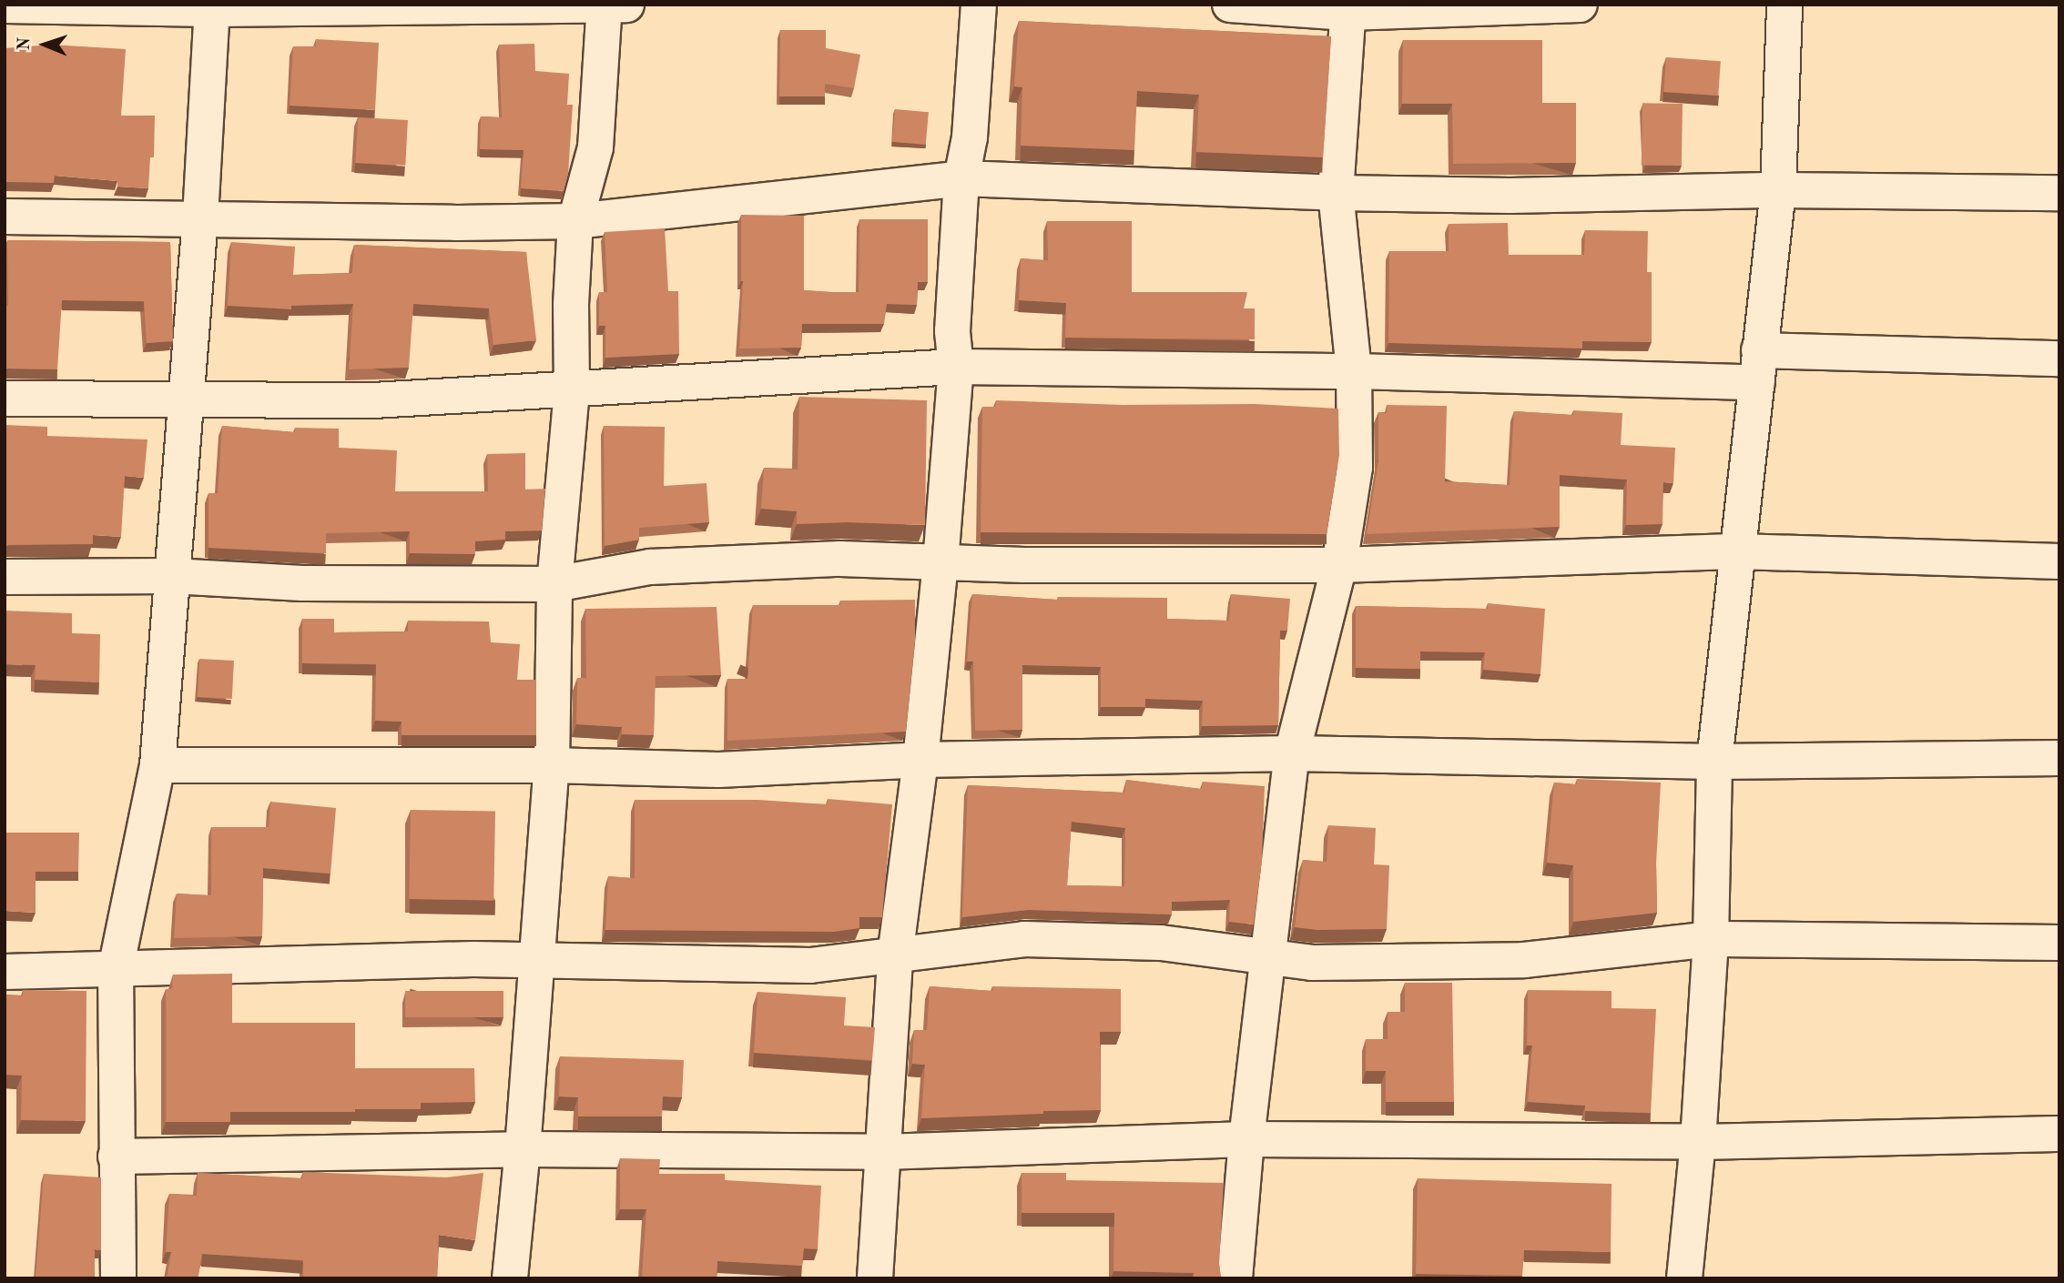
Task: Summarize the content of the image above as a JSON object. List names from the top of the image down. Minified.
{"north":"left"}
